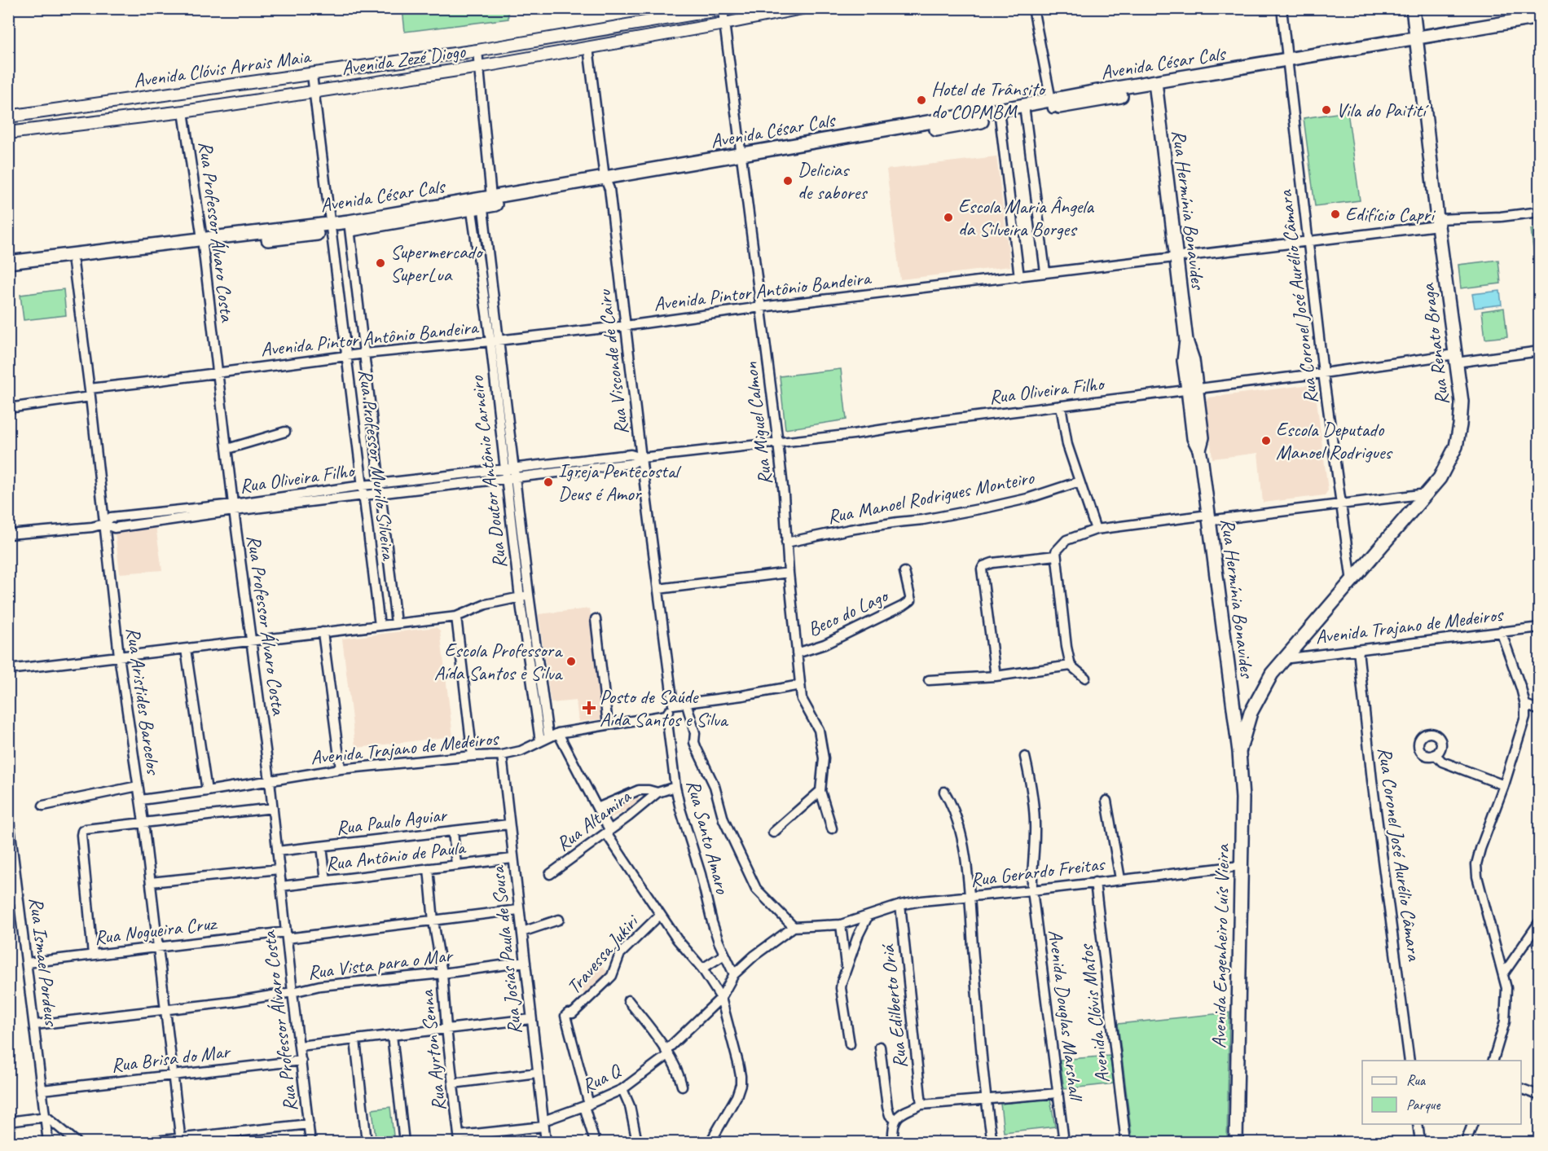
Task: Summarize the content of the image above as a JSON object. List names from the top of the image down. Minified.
{"streets":{"main road":["Avenida Zezé Diogo","Avenida César Cals","Avenida Clóvis Arrais Maia","Rua Hermínia Bonavides","Rua Renato Braga","Avenida Engenheiro Luís Vieira"],"street":["Rua Professor Álvaro Costa","Avenida Pintor Antônio Bandeira","Rua Coronel José Aurélio Câmara","Rua Visconde de Cairu","Rua Oliveira Filho","Rua Miguel Calmon","Rua Professor Murilo Silveira","Rua Doutor Antônio Carneiro","Rua Manoel Rodrigues Monteiro","Beco do Lago","Avenida Trajano de Medeiros","Rua Aristides Barcelos","Rua Altamira","Rua Paulo Aguiar","Rua Santo Amaro","Rua Antônio de Paula","Rua Gerardo Freitas","Rua Nogueira Cruz","Rua Josias Paula de Sousa","Travessa Jukiri","Rua Ismael Pordeus","Rua Vista para o Mar","Rua Edilberto Oriá","Avenida Douglas Marshall","Avenida Clóvis Matos","Rua Ayrton Senna","Rua Brisa do Mar","Rua Q"]},"crossings":[["Avenida Zezé Diogo","Rua Professor Álvaro Costa"],["Avenida Zezé Diogo","Rua Visconde de Cairu"],["Avenida Zezé Diogo","Rua Miguel Calmon"],["Avenida Zezé Diogo","Rua Professor Murilo Silveira"],["Avenida Zezé Diogo","Rua Doutor Antônio Carneiro"],["Avenida César Cals","Rua Hermínia Bonavides"],["Avenida César Cals","Rua Professor Álvaro Costa"],["Avenida César Cals","Rua Coronel José Aurélio Câmara"],["Avenida César Cals","Rua Renato Braga"],["Avenida César Cals","Rua Visconde de Cairu"],["Avenida César Cals","Rua Miguel Calmon"],["Avenida César Cals","Rua Professor Murilo Silveira"],["Avenida César Cals","Rua Doutor Antônio Carneiro"],["Avenida César Cals","Rua Aristides Barcelos"],["Avenida Clóvis Arrais Maia","Rua Miguel Calmon"],["Avenida Clóvis Arrais Maia","Rua Professor Murilo Silveira"],["Avenida Clóvis Arrais Maia","Rua Doutor Antônio Carneiro"],["Rua Hermínia Bonavides","Avenida Pintor Antônio Bandeira"],["Rua Hermínia Bonavides","Rua Renato Braga"],["Rua Hermínia Bonavides","Rua Oliveira Filho"],["Rua Hermínia Bonavides","Avenida Engenheiro Luís Vieira"],["Rua Professor Álvaro Costa","Avenida Pintor Antônio Bandeira"],["Rua Professor Álvaro Costa","Rua Oliveira Filho"],["Rua Professor Álvaro Costa","Avenida Trajano de Medeiros"],["Rua Professor Álvaro Costa","Rua Paulo Aguiar"],["Rua Professor Álvaro Costa","Rua Antônio de Paula"],["Rua Professor Álvaro Costa","Rua Nogueira Cruz"],["Rua Professor Álvaro Costa","Rua Vista para o Mar"],["Rua Professor Álvaro Costa","Rua Brisa do Mar"],["Avenida Pintor Antônio Bandeira","Rua Coronel José Aurélio Câmara"],["Avenida Pintor Antônio Bandeira","Rua Renato Braga"],["Avenida Pintor Antônio Bandeira","Rua Visconde de Cairu"],["Avenida Pintor Antônio Bandeira","Rua Miguel Calmon"],["Avenida Pintor Antônio Bandeira","Rua Professor Murilo Silveira"],["Avenida Pintor Antônio Bandeira","Rua Doutor Antônio Carneiro"],["Avenida Pintor Antônio Bandeira","Rua Aristides Barcelos"],["Rua Coronel José Aurélio Câmara","Rua Renato Braga"],["Rua Coronel José Aurélio Câmara","Rua Oliveira Filho"],["Rua Coronel José Aurélio Câmara","Avenida Trajano de Medeiros"],["Rua Renato Braga","Rua Oliveira Filho"],["Rua Renato Braga","Avenida Trajano de Medeiros"],["Rua Renato Braga","Avenida Engenheiro Luís Vieira"],["Rua Visconde de Cairu","Rua Oliveira Filho"],["Rua Oliveira Filho","Rua Miguel Calmon"],["Rua Oliveira Filho","Rua Professor Murilo Silveira"],["Rua Oliveira Filho","Rua Doutor Antônio Carneiro"],["Rua Oliveira Filho","Rua Aristides Barcelos"],["Rua Miguel Calmon","Rua Manoel Rodrigues Monteiro"],["Rua Miguel Calmon","Beco do Lago"],["Rua Doutor Antônio Carneiro","Avenida Trajano de Medeiros"],["Avenida Trajano de Medeiros","Rua Aristides Barcelos"],["Avenida Trajano de Medeiros","Rua Santo Amaro"],["Avenida Trajano de Medeiros","Rua Josias Paula de Sousa"],["Rua Aristides Barcelos","Rua Nogueira Cruz"],["Rua Aristides Barcelos","Rua Vista para o Mar"],["Rua Aristides Barcelos","Rua Brisa do Mar"],["Rua Paulo Aguiar","Rua Josias Paula de Sousa"],["Rua Santo Amaro","Rua Q"],["Rua Antônio de Paula","Rua Josias Paula de Sousa"],["Rua Antônio de Paula","Rua Ayrton Senna"],["Rua Gerardo Freitas","Avenida Engenheiro Luís Vieira"],["Rua Gerardo Freitas","Rua Edilberto Oriá"],["Rua Gerardo Freitas","Avenida Douglas Marshall"],["Rua Gerardo Freitas","Avenida Clóvis Matos"],["Rua Gerardo Freitas","Rua Q"],["Rua Nogueira Cruz","Rua Josias Paula de Sousa"],["Rua Nogueira Cruz","Rua Ismael Pordeus"],["Rua Nogueira Cruz","Rua Ayrton Senna"],["Rua Josias Paula de Sousa","Rua Vista para o Mar"],["Rua Josias Paula de Sousa","Rua Q"],["Travessa Jukiri","Rua Q"],["Rua Ismael Pordeus","Rua Vista para o Mar"],["Rua Ismael Pordeus","Rua Brisa do Mar"],["Rua Vista para o Mar","Rua Ayrton Senna"],["Rua Ayrton Senna","Rua Q"]],"places":{"other":["Hotel de Trânsito do COPMBM","Vila do Paitití","Delicias de sabores","Edifício Capri","Escola Maria Ângela da Silveira Borges","Supermercado SuperLua","Escola Deputado Manoel Rodrigues","Igreja Pentecostal Deus é Amor","Escola Professora Aída Santos e Silva"],"health":["Posto de Saúde Aída Santos e Silva"]},"legend":["Rua","Parque"]}
